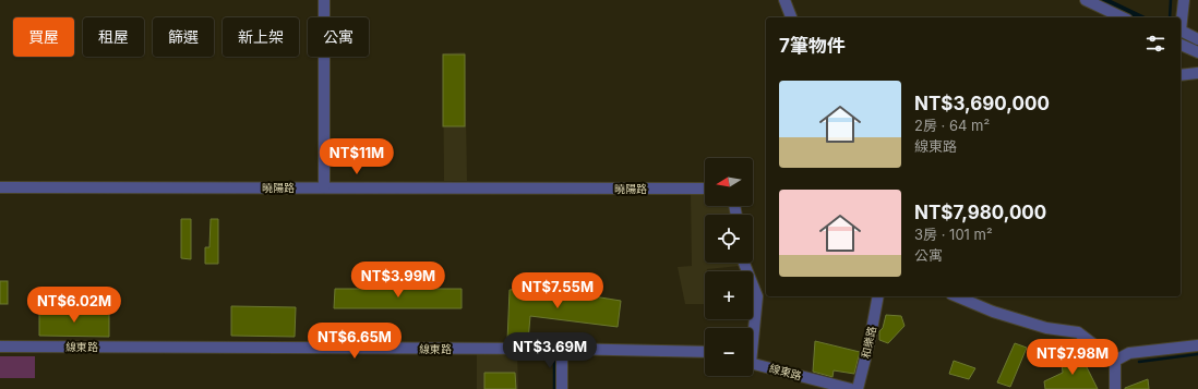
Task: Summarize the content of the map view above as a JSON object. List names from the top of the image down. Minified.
{"streets":{"street":["曉陽路","和樂路","線東路"]},"north":"left","page":{"chip":["買屋","租屋","篩選","新上架","公寓"],"heading":"7筆物件","list":[{"name":"NT$3,690,000","note":"2房 · 64 m² · 線東路"},{"name":"NT$7,980,000","note":"3房 · 101 m² · 公寓"}],"price":["NT$11M","NT$3.99M","NT$7.55M","NT$6.02M","NT$6.65M","NT$3.69M","NT$7.98M"],"map_buttons":["+","−"]}}
